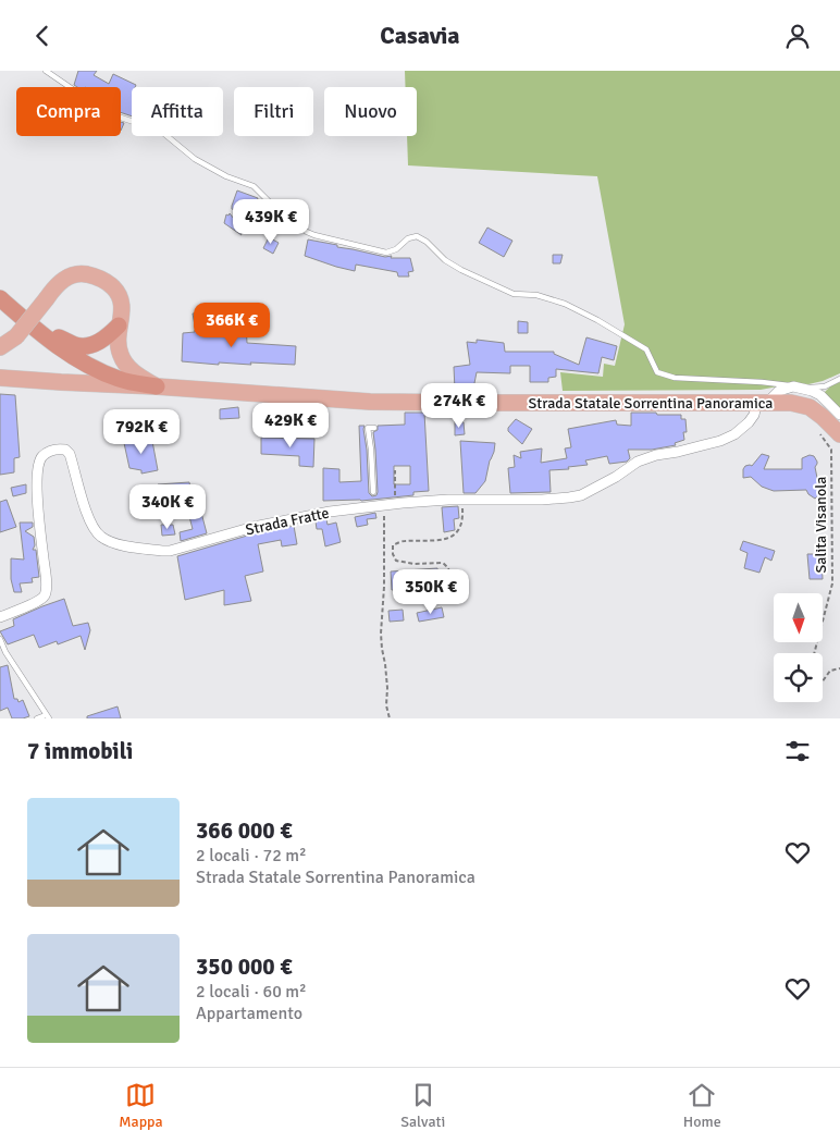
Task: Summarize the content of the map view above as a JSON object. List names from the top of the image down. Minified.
{"streets":{"main road":["Strada Statale Sorrentina Panoramica"],"street":["Strada Fratte"],"path":["Salita Visanola"]},"crossings":[["Strada Statale Sorrentina Panoramica","Strada Fratte"]],"north":"bottom","page":{"header":"Casavia","chip":["Compra","Affitta","Filtri","Nuovo"],"price":["439K €","366K €","274K €","429K €","792K €","340K €","350K €"],"heading":"7 immobili","list":[{"name":"366 000 €","note":"2 locali · 72 m² · Strada Statale Sorrentina Panoramica"},{"name":"350 000 €","note":"2 locali · 60 m² · Appartamento"}],"tabs":["Mappa","Salvati","Home"]}}
